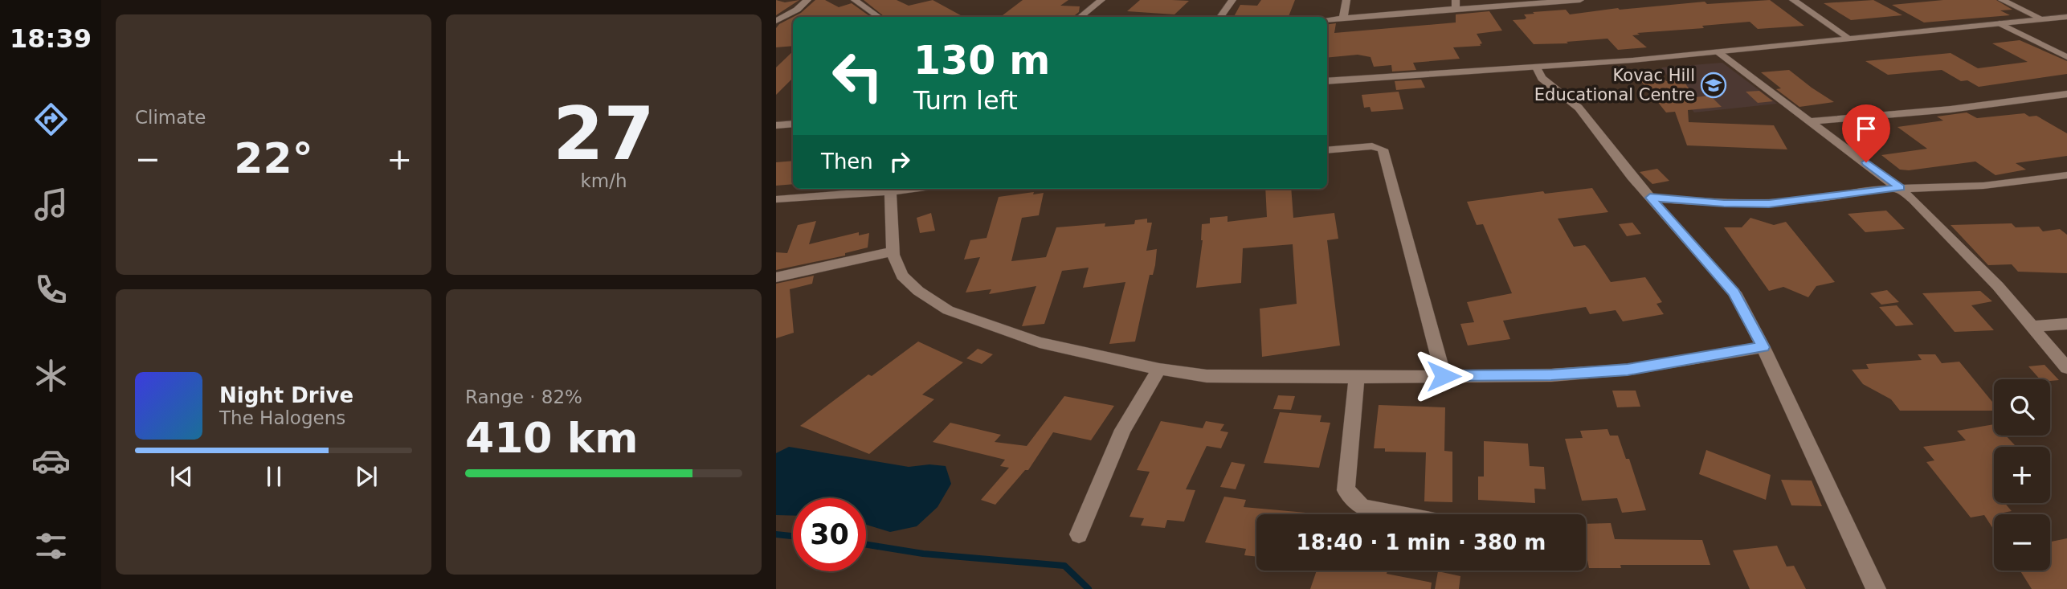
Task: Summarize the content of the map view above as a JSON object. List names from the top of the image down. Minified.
{"places":{"school or university":["Kovac Hill Educational Centre"]},"page":{"tabs":"18:39","tile":["Climate",["27","km/h"],["Range · 82%","410 km"]],"turn":["130 m","Turn left"],"then":"Then","heat":["−","22°","+"],"song":["Night Drive","The Halogens"],"map_buttons":["+","−"],"limit":"30","trip":"18:40 · 1 min · 380 m"}}
